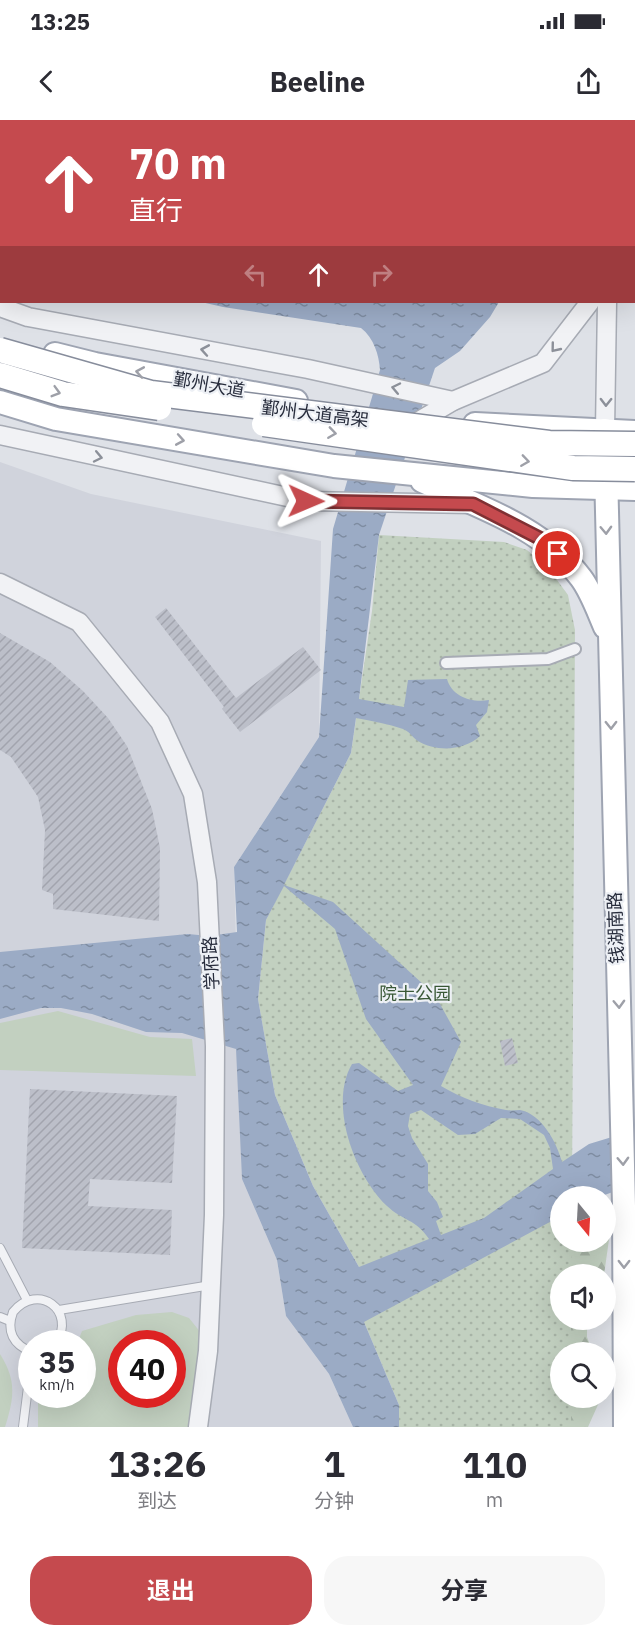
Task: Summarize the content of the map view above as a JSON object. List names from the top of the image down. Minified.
{"streets":{"highway":["鄞州大道高架"],"main road":["鄞州大道","钱湖南路"],"street":["学府路"]},"crossings":[["鄞州大道","钱湖南路"]],"one_way":["钱湖南路"],"parks":["院士公园"],"north":"bottom","page":{"status":"13:25","header":"Beeline","turn":["70 m","直行"],"speed":"35 km/h","limit":"40","eta":["13:26","到达","1","分钟","110","m"],"buttons":["退出","分享"]}}
